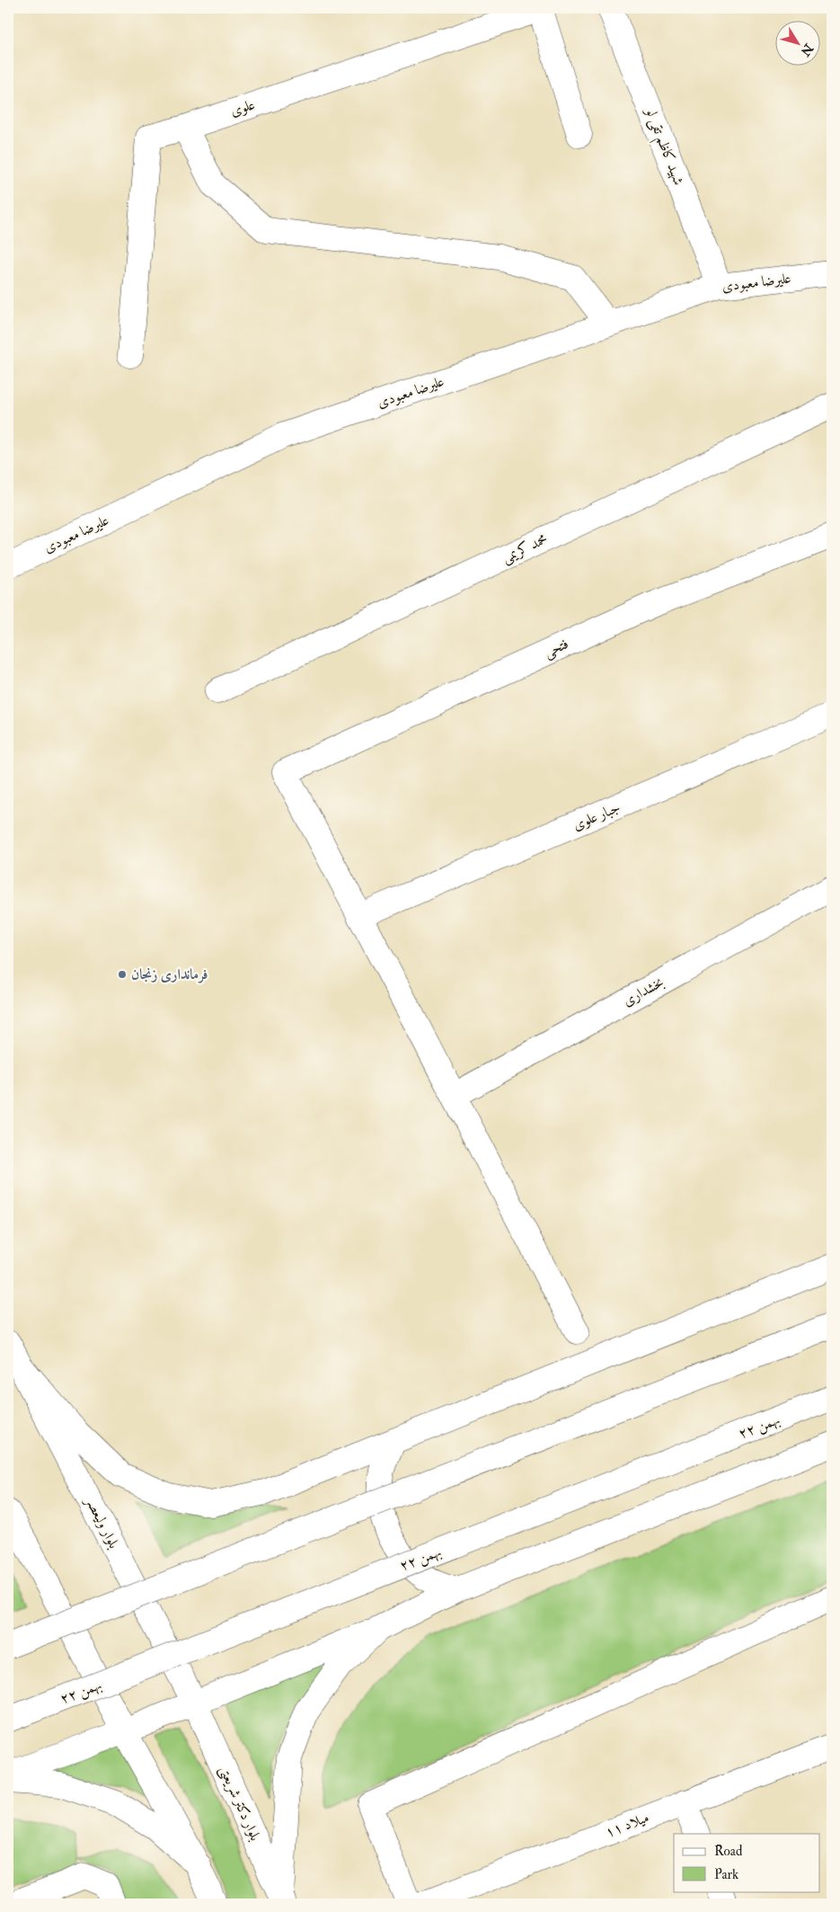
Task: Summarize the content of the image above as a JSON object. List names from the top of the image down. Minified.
{"streets":{"main road":["علوی","شهید کاظم تقی لو","علیرضا معبودی","محمد کریمی","فتحی","جبار علوی","بخشداری","۲۲ بهمن","بلوار ولیعصر","بلوار دکتر شریعتی","میلاد ۱۱"]},"crossings":[["شهید کاظم تقی لو","علیرضا معبودی"],["فتحی","جبار علوی"],["بلوار ولیعصر","بلوار دکتر شریعتی"]],"places":["فرمانداری زنجان"],"legend":["Road","Park"],"north":"bottom right"}
